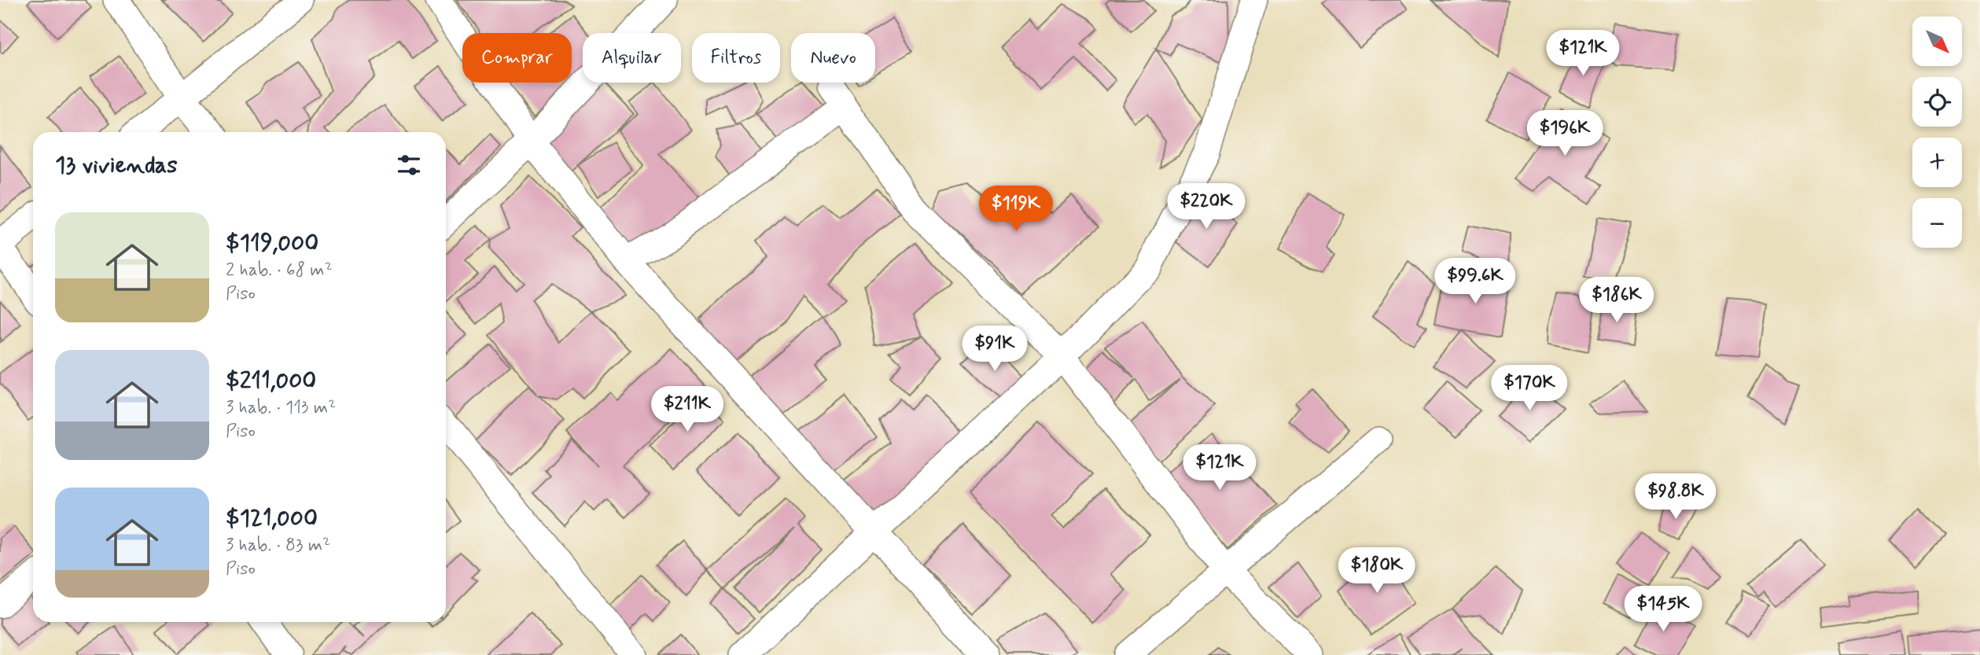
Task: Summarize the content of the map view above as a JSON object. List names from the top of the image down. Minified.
{"north":"bottom right","page":{"map_buttons":["+","−"],"price":["$121K","$196K","$220K","$119K","$99.6K","$186K","$91K","$170K","$211K","$121K","$98.8K","$180K","$145K"],"chip":["Comprar","Alquilar","Filtros","Nuevo"],"heading":"13 viviendas","list":[{"name":"$119,000","note":"2 hab. · 68 m² · Piso"},{"name":"$211,000","note":"3 hab. · 113 m² · Piso"},{"name":"$121,000","note":"3 hab. · 83 m² · Piso"}]}}
